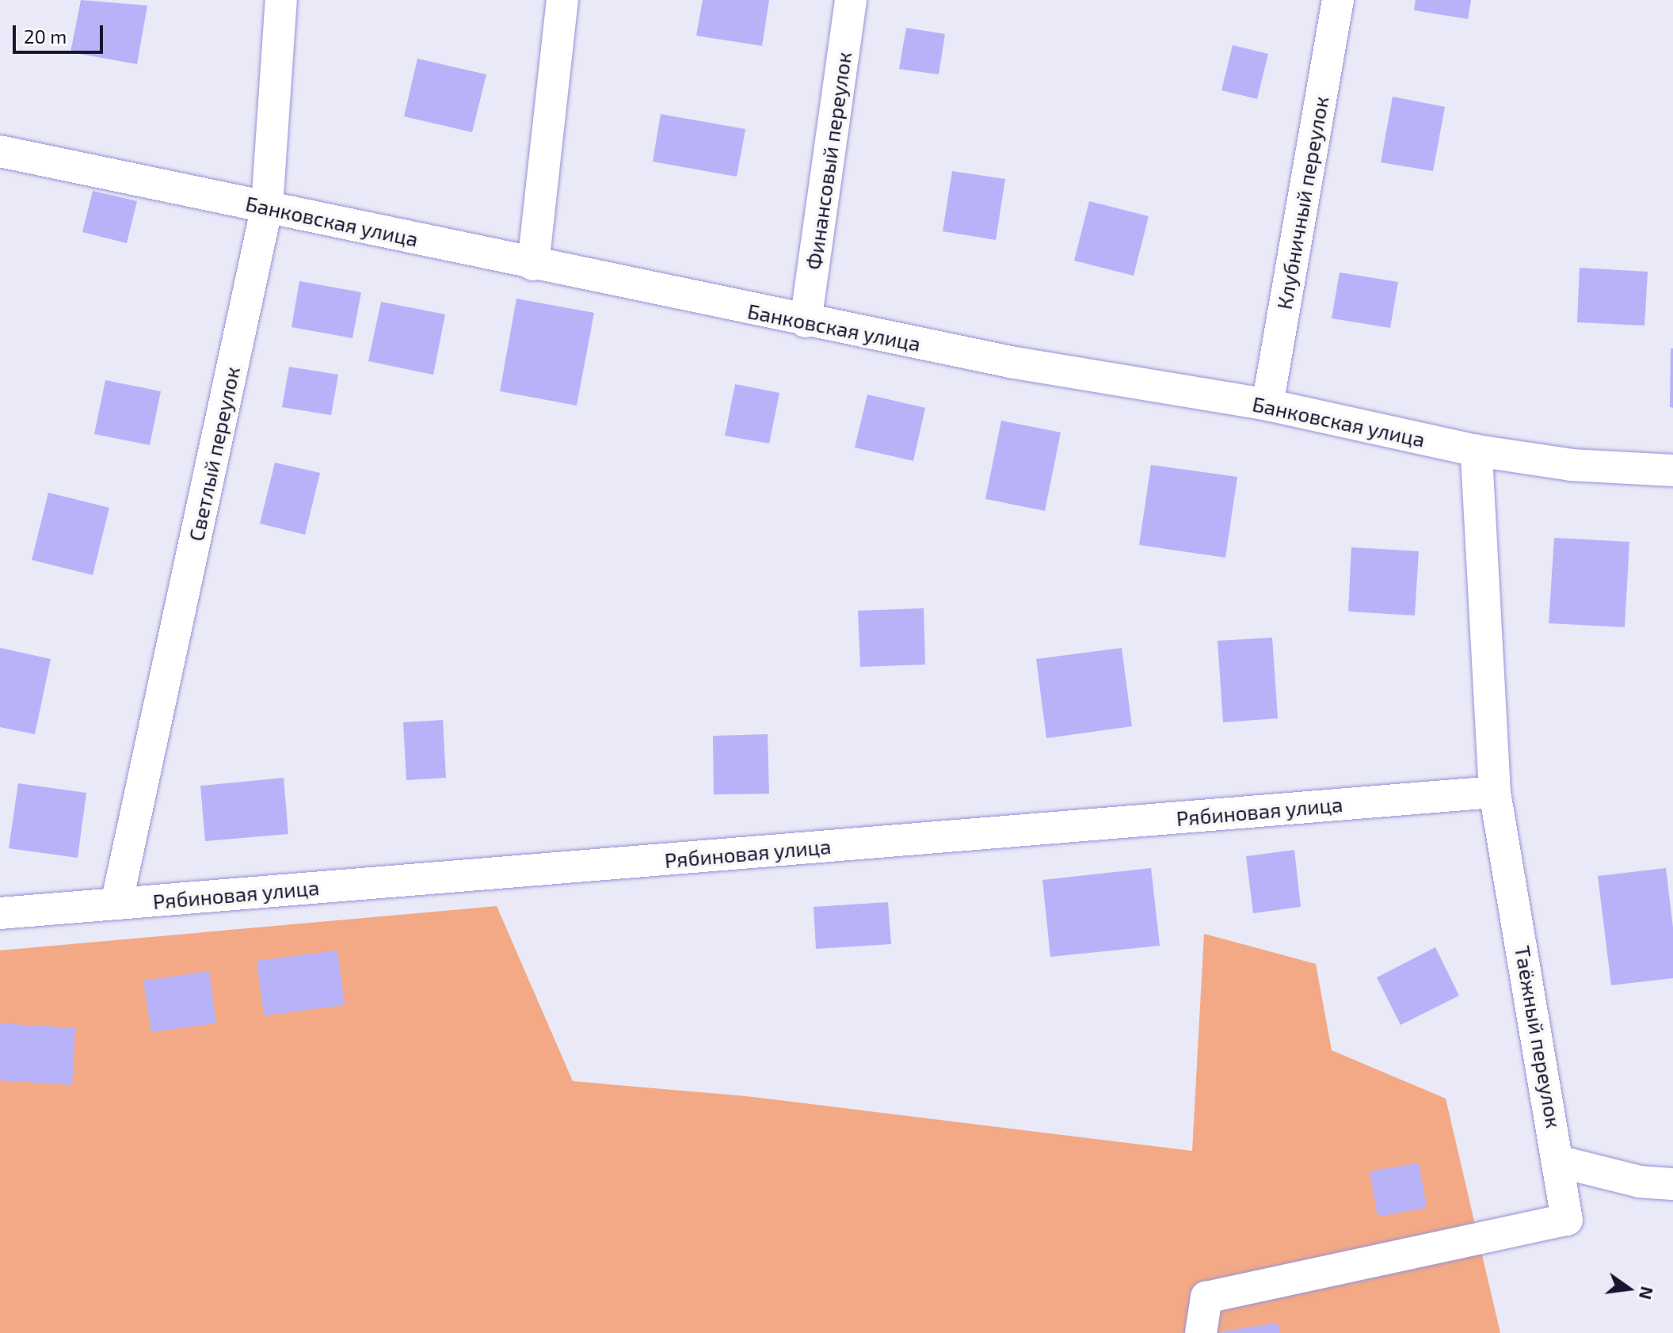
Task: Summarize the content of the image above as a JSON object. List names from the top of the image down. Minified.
{"streets":{"street":["Финансовый переулок","Клубничный переулок","Банковская улица","Светлый переулок","Рябиновая улица","Таёжный переулок"]},"crossings":[["Финансовый переулок","Банковская улица"],["Клубничный переулок","Банковская улица"],["Банковская улица","Светлый переулок"],["Банковская улица","Таёжный переулок"],["Светлый переулок","Рябиновая улица"],["Рябиновая улица","Таёжный переулок"]],"scale_bar":"20 m","north":"right"}
